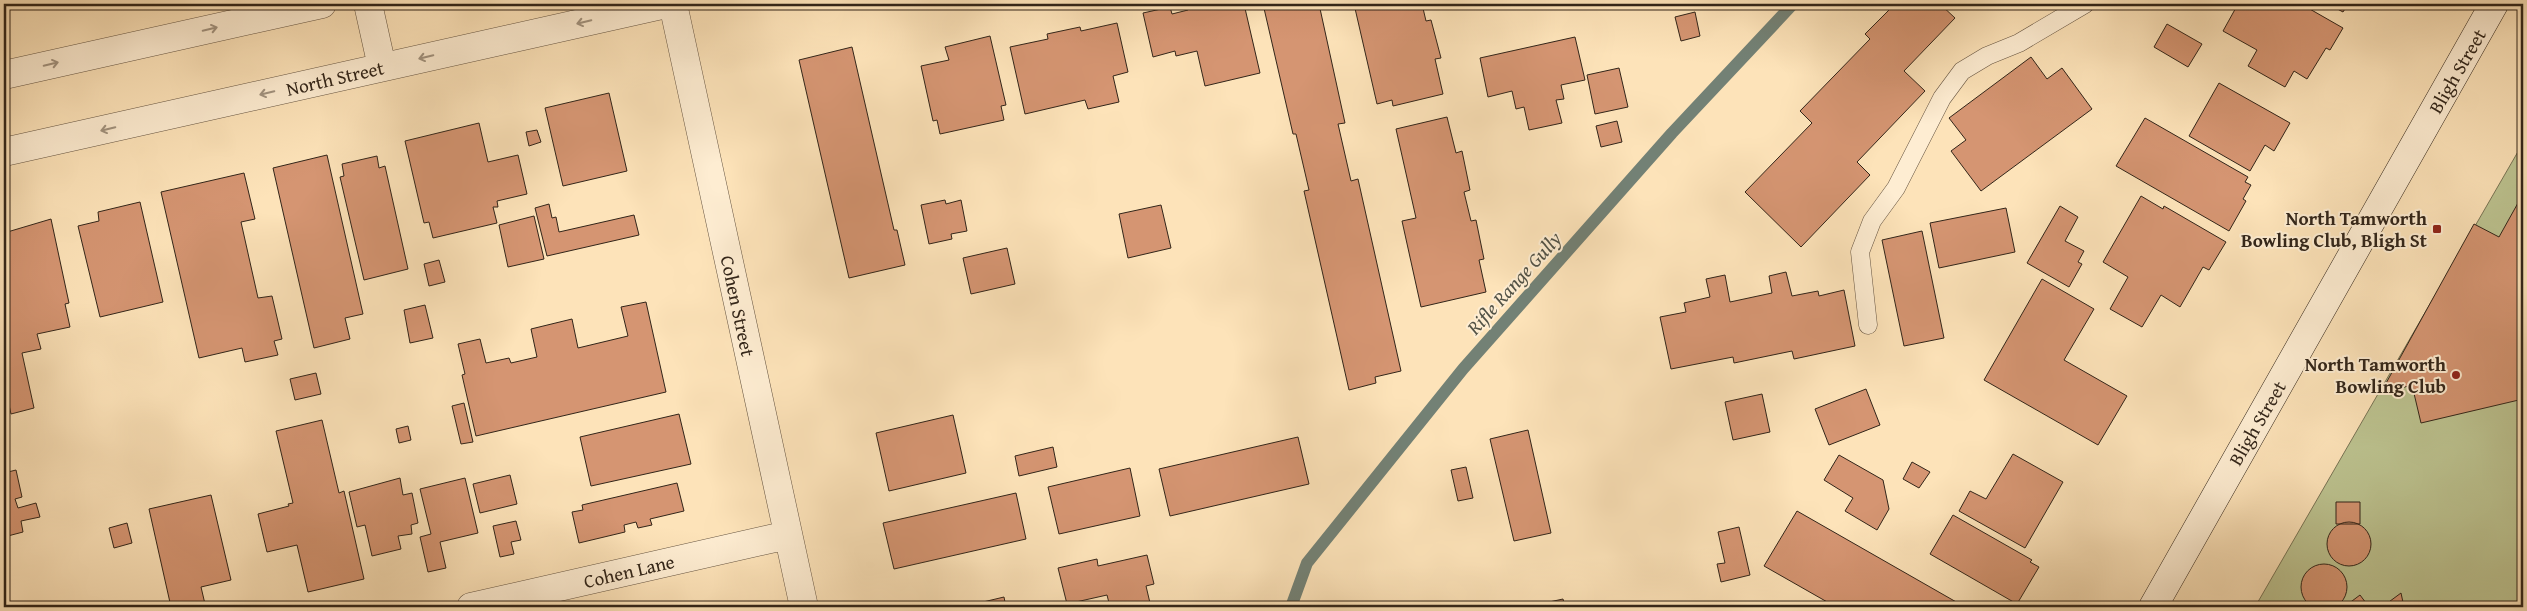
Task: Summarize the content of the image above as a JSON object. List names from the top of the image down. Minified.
{"streets":{"street":["Bligh Street","North Street","Cohen Street","Cohen Lane"]},"crossings":[["Cohen Street","Cohen Lane"]],"water":["Rifle Range Gully"],"places":{"transit":["North Tamworth Bowling Club, Bligh St"],"other":["North Tamworth Bowling Club"]}}
